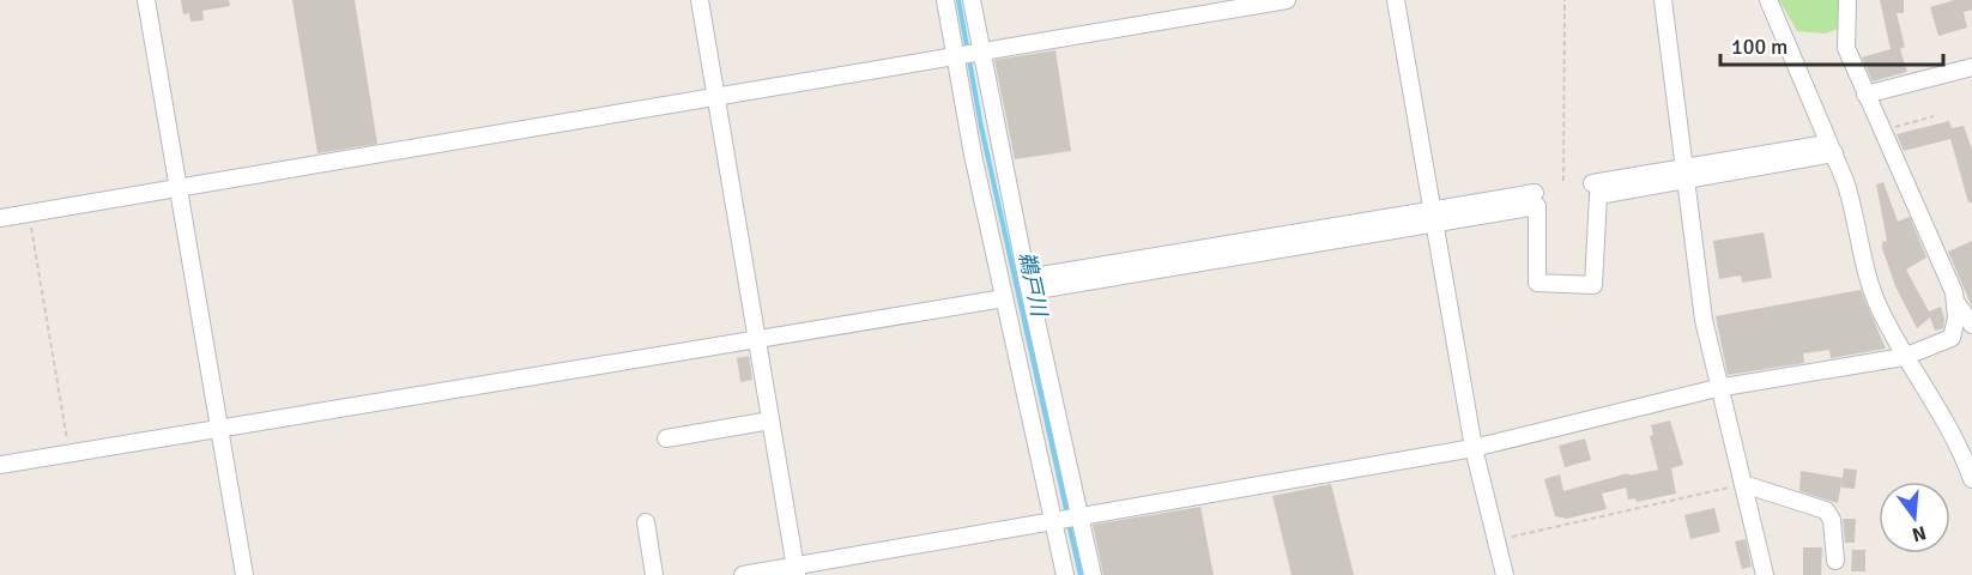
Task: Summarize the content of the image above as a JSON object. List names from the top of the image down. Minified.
{"water":["鵜戸川"],"scale_bar":"100 m","north":"bottom"}
